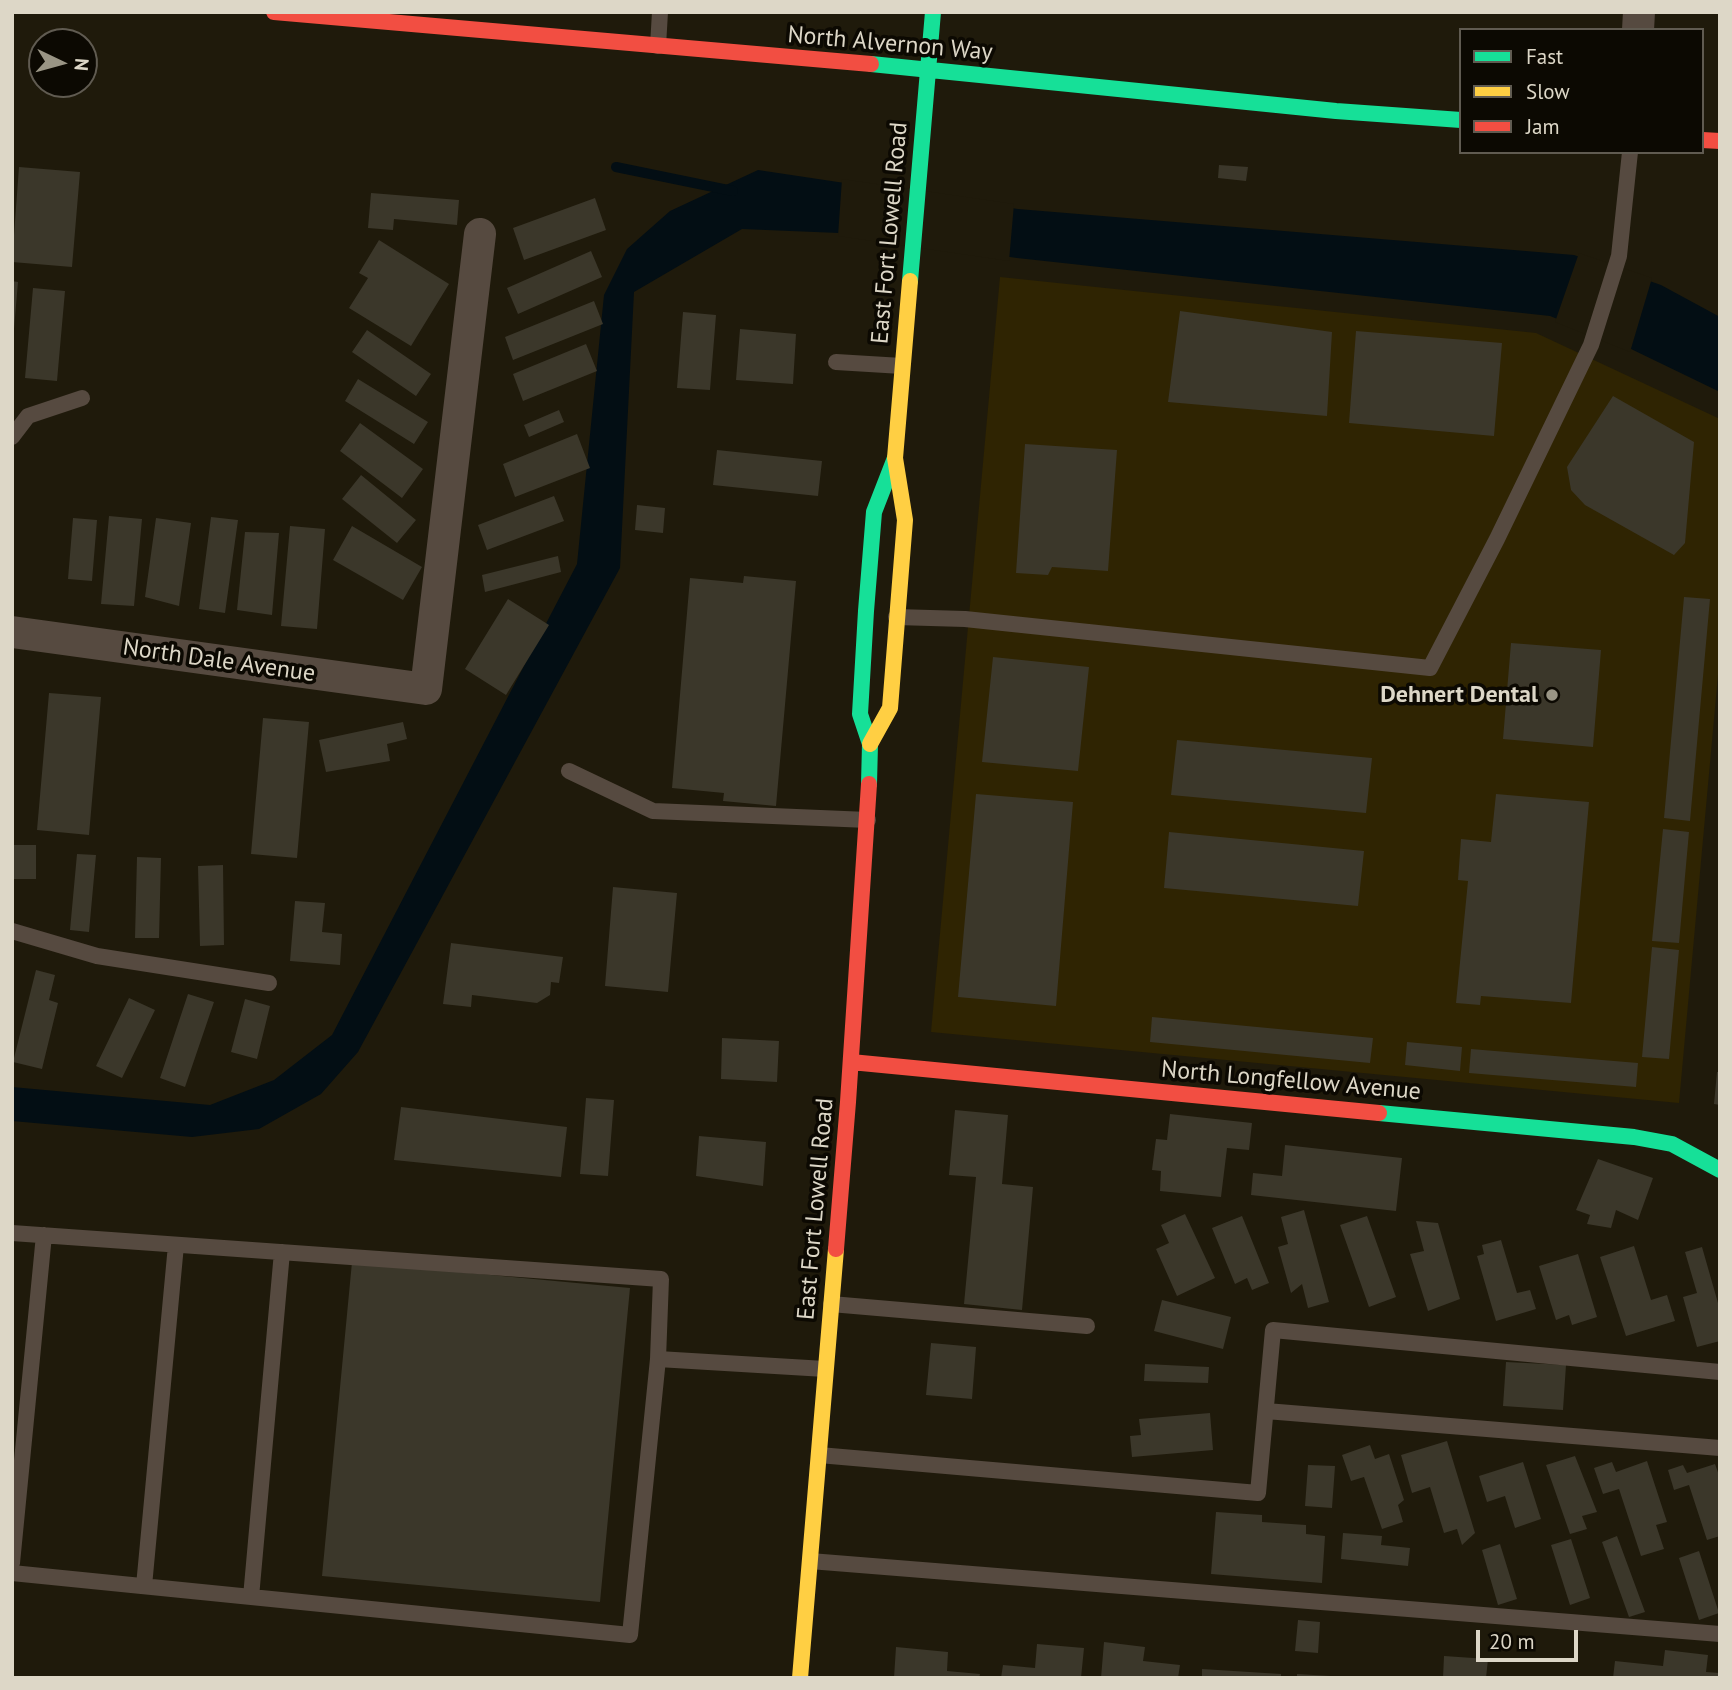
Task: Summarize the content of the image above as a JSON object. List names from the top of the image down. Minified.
{"streets":{"main road":["North Alvernon Way","East Fort Lowell Road","North Longfellow Avenue"],"street":["North Dale Avenue"]},"crossings":[["North Alvernon Way","East Fort Lowell Road"],["East Fort Lowell Road","North Longfellow Avenue"]],"places":["Dehnert Dental"],"legend":["Fast","Slow","Jam"],"scale_bar":"20 m","north":"right"}
